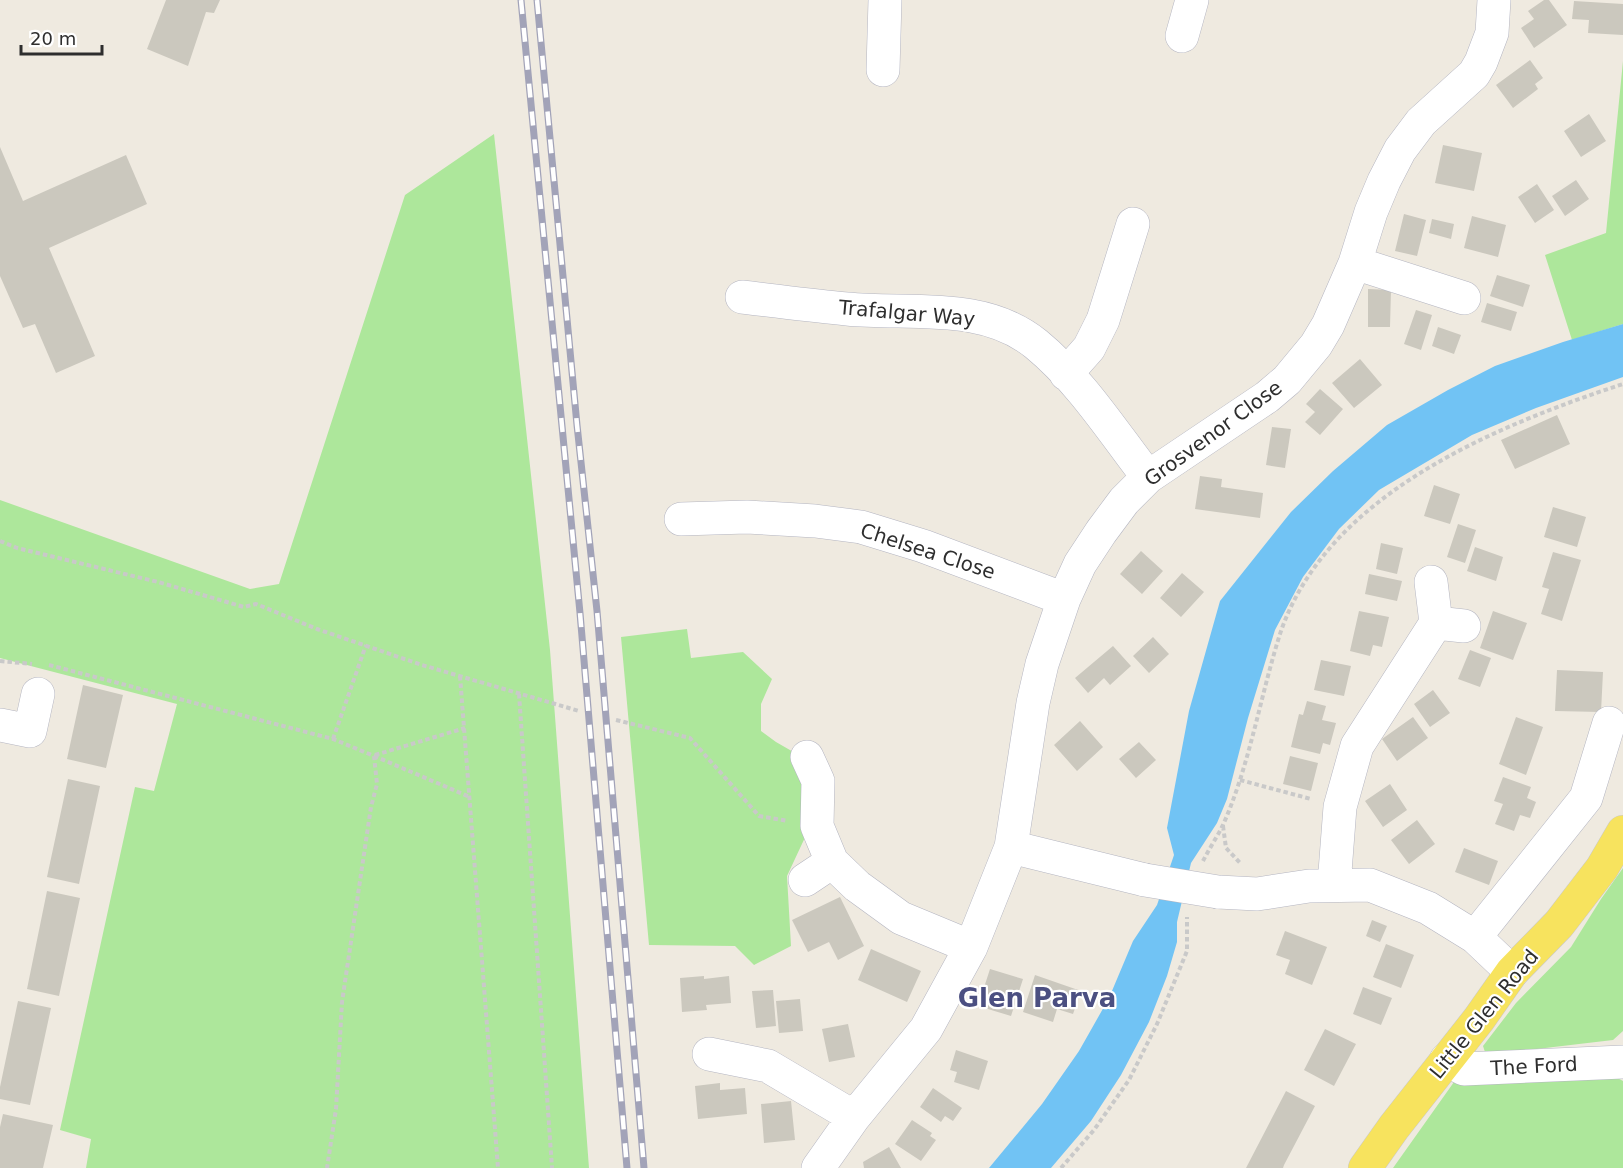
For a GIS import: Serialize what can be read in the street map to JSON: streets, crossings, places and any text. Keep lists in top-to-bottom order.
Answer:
{
  "streets": {
    "main road": ["Little Glen Road"],
    "street": [
      "Trafalgar Way",
      "Grosvenor Close",
      "Chelsea Close",
      "The Ford"
    ]
  },
  "crossings": [
    ["Trafalgar Way", "Grosvenor Close"],
    ["Grosvenor Close", "Chelsea Close"],
    ["Little Glen Road", "The Ford"]
  ],
  "districts": ["Glen Parva"],
  "scale_bar": "20 m"
}
